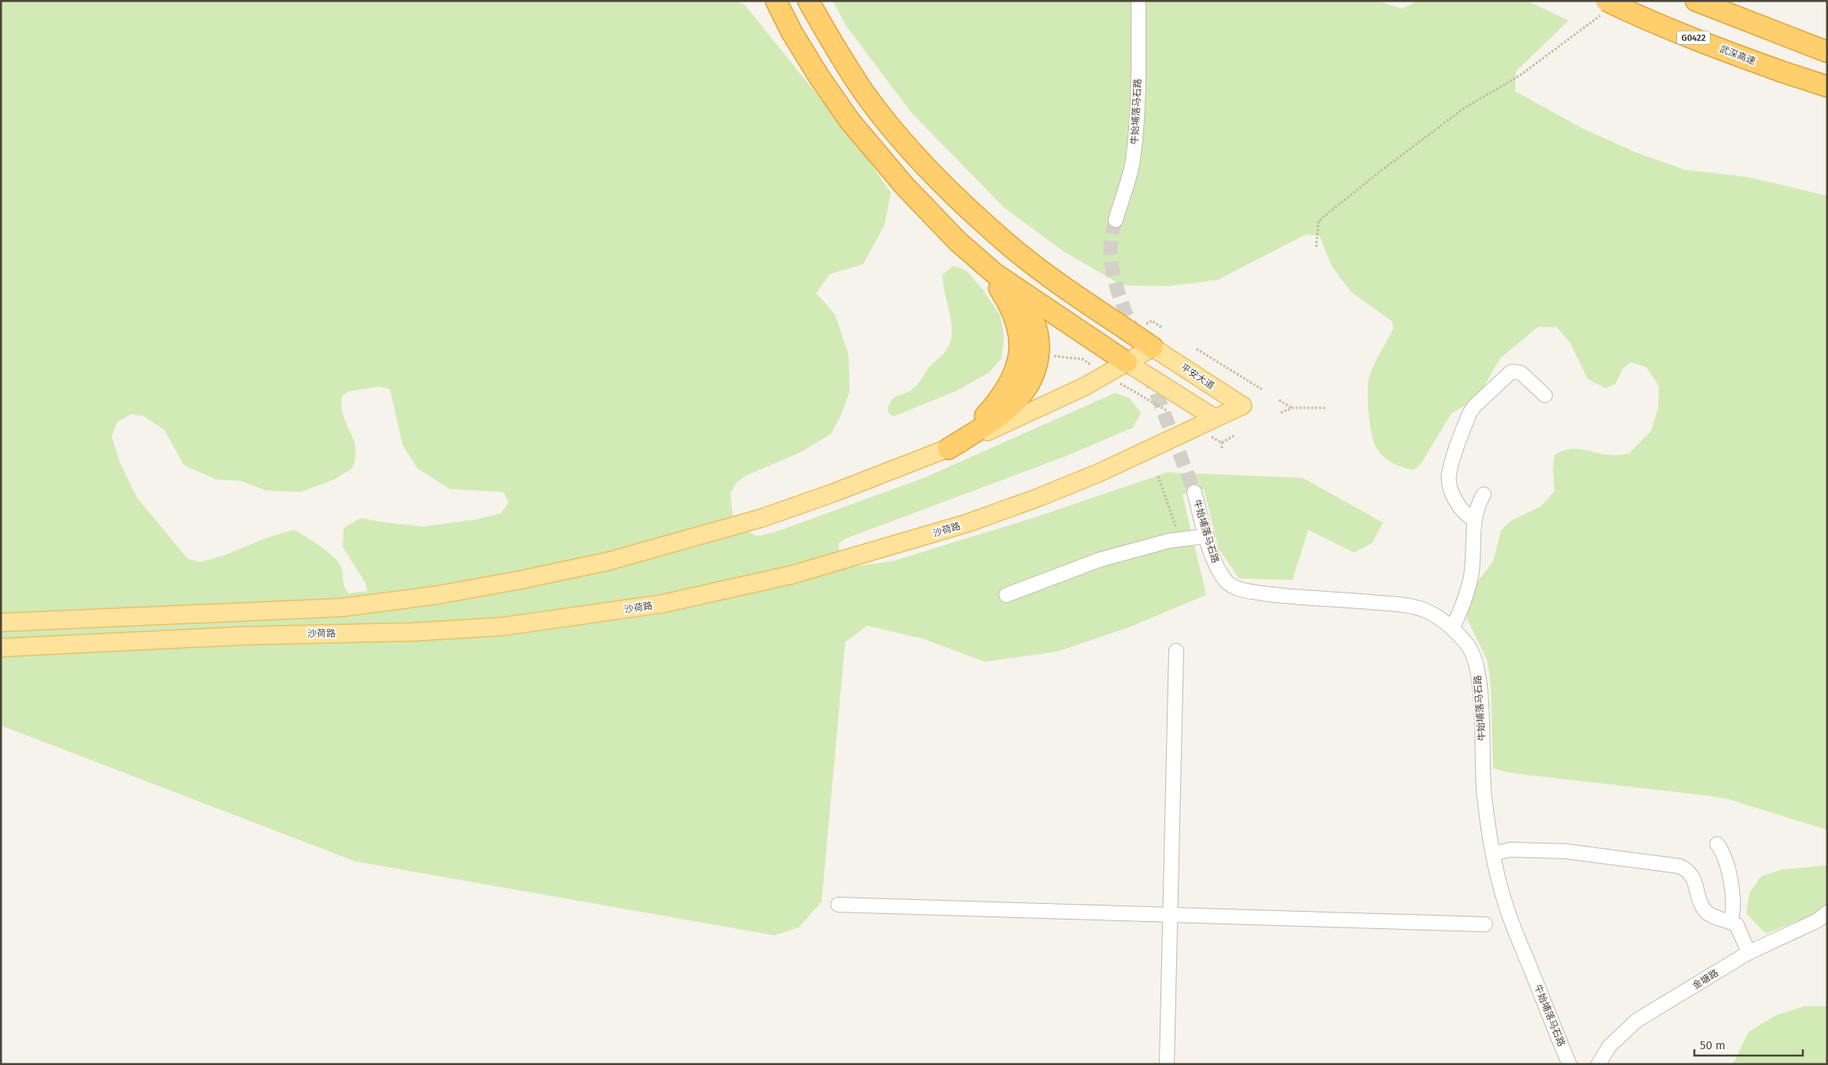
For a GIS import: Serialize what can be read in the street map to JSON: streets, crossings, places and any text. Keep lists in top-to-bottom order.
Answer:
{
  "streets": {
    "highway": ["G0422", "武深高速"],
    "main road": ["平安大道", "沙荷路"],
    "street": ["牛始埔落马石路", "金塘路"]
  },
  "crossings": [
    ["平安大道", "沙荷路"]
  ],
  "scale_bar": "50 m"
}
